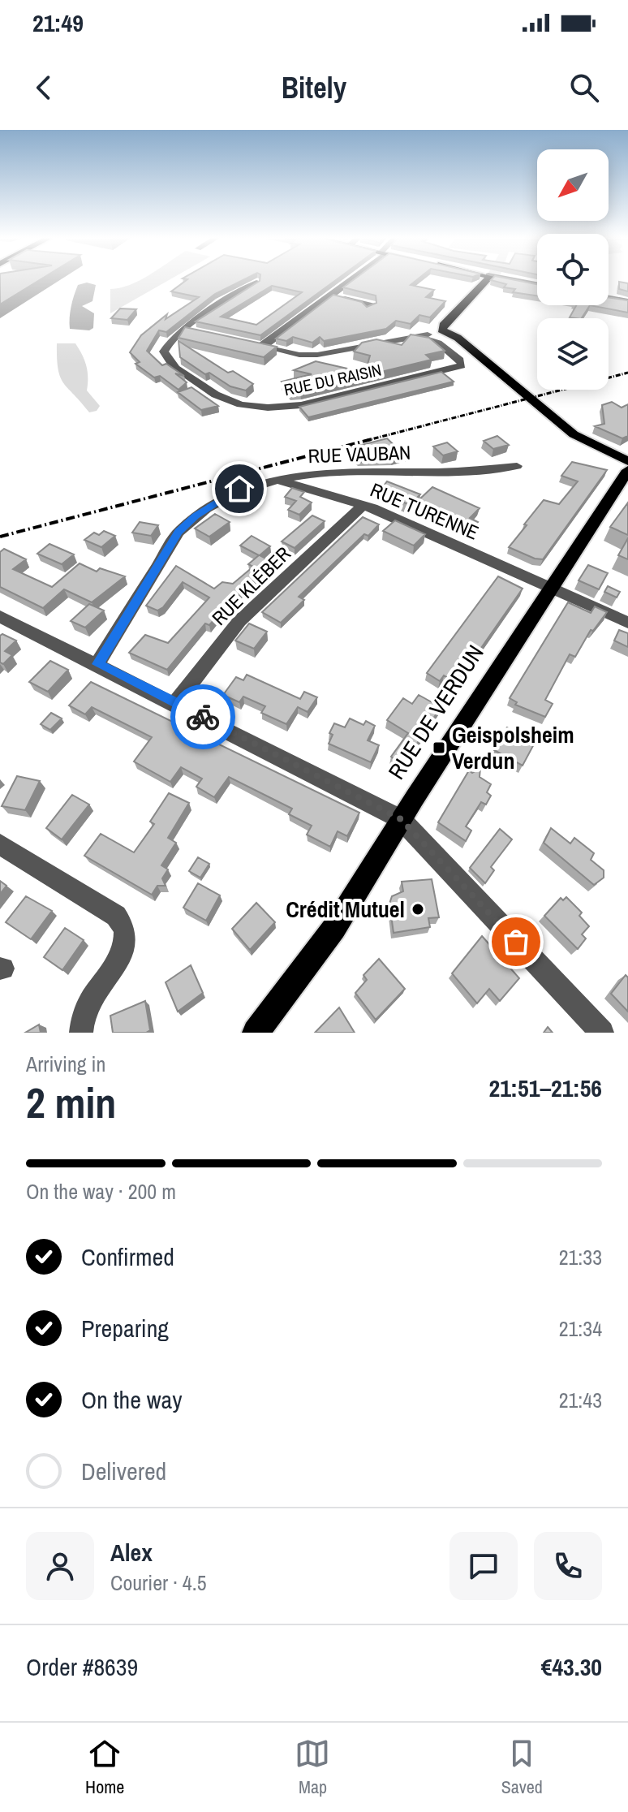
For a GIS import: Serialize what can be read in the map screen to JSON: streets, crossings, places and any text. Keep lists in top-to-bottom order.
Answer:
{
  "streets": {
    "main road": ["RUE DE VERDUN"],
    "street": [
      "RUE DU RAISIN",
      "RUE VAUBAN",
      "RUE TURENNE",
      "RUE KLÉBER"
    ]
  },
  "crossings": [
    ["RUE VAUBAN", "RUE TURENNE"],
    ["RUE TURENNE", "RUE KLÉBER"],
    ["RUE TURENNE", "RUE DE VERDUN"]
  ],
  "places": {
    "transit": ["Geispolsheim Verdun"],
    "other": ["Crédit Mutuel"]
  },
  "north": "bottom left",
  "page": {
    "status": "21:49",
    "header": "Bitely",
    "heading": ["2 min", "Arriving in", "21:51–21:56"],
    "panel": [
      "Alex",
      "Courier · 4.5",
      "Order #8639",
      "€43.30"
    ],
    "bar": "On the way · 200 m",
    "list": [
      ["Confirmed", "21:33"],
      ["Preparing", "21:34"],
      ["On the way", "21:43"],
      "Delivered"
    ],
    "tabs": ["Home", "Map", "Saved"]
  }
}
